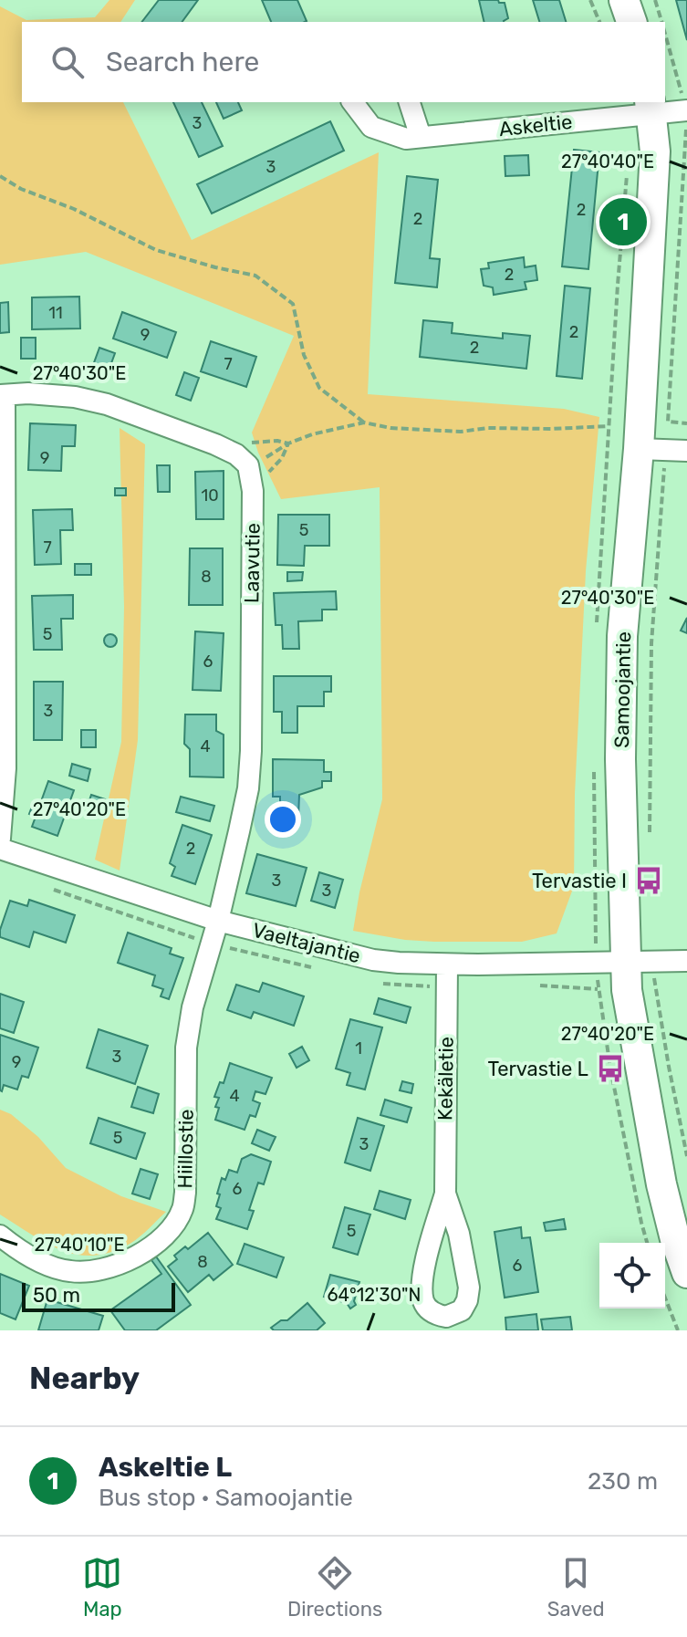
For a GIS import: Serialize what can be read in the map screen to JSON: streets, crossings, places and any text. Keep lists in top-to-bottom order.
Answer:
{
  "streets": {
    "street": [
      "Askeltie",
      "Laavutie",
      "Samoojantie",
      "Vaeltajantie",
      "Kekäletie",
      "Hiillostie"
    ]
  },
  "crossings": [
    ["Laavutie", "Vaeltajantie"],
    ["Laavutie", "Hiillostie"],
    ["Samoojantie", "Vaeltajantie"],
    ["Vaeltajantie", "Kekäletie"],
    ["Vaeltajantie", "Hiillostie"]
  ],
  "places": {
    "bus stop": ["Tervastie I", "Tervastie L"]
  },
  "house_numbers": [
    "3",
    "3",
    "2",
    "2",
    "2",
    "11",
    "2",
    "9",
    "2",
    "7",
    "9",
    "10",
    "5",
    "7",
    "8",
    "5",
    "6",
    "3",
    "4",
    "2",
    "3",
    "3",
    "1",
    "3",
    "9",
    "4",
    "5",
    "3",
    "6",
    "5",
    "8",
    "6"
  ],
  "scale_bar": "50 m",
  "page": {
    "search": "Search here",
    "pins": "1",
    "scale": "50 m",
    "heading": "Nearby",
    "list": [
      {
        "mark": "1",
        "name": "Askeltie L",
        "note": "Bus stop · Samoojantie",
        "value": "230 m"
      }
    ],
    "nav": ["Map", "Directions", "Saved"]
  },
  "coordinates": [
    "27°40'40\"E",
    "27°40'30\"E",
    "27°40'20\"E",
    "27°40'10\"E",
    "64°12'30\"N"
  ]
}
